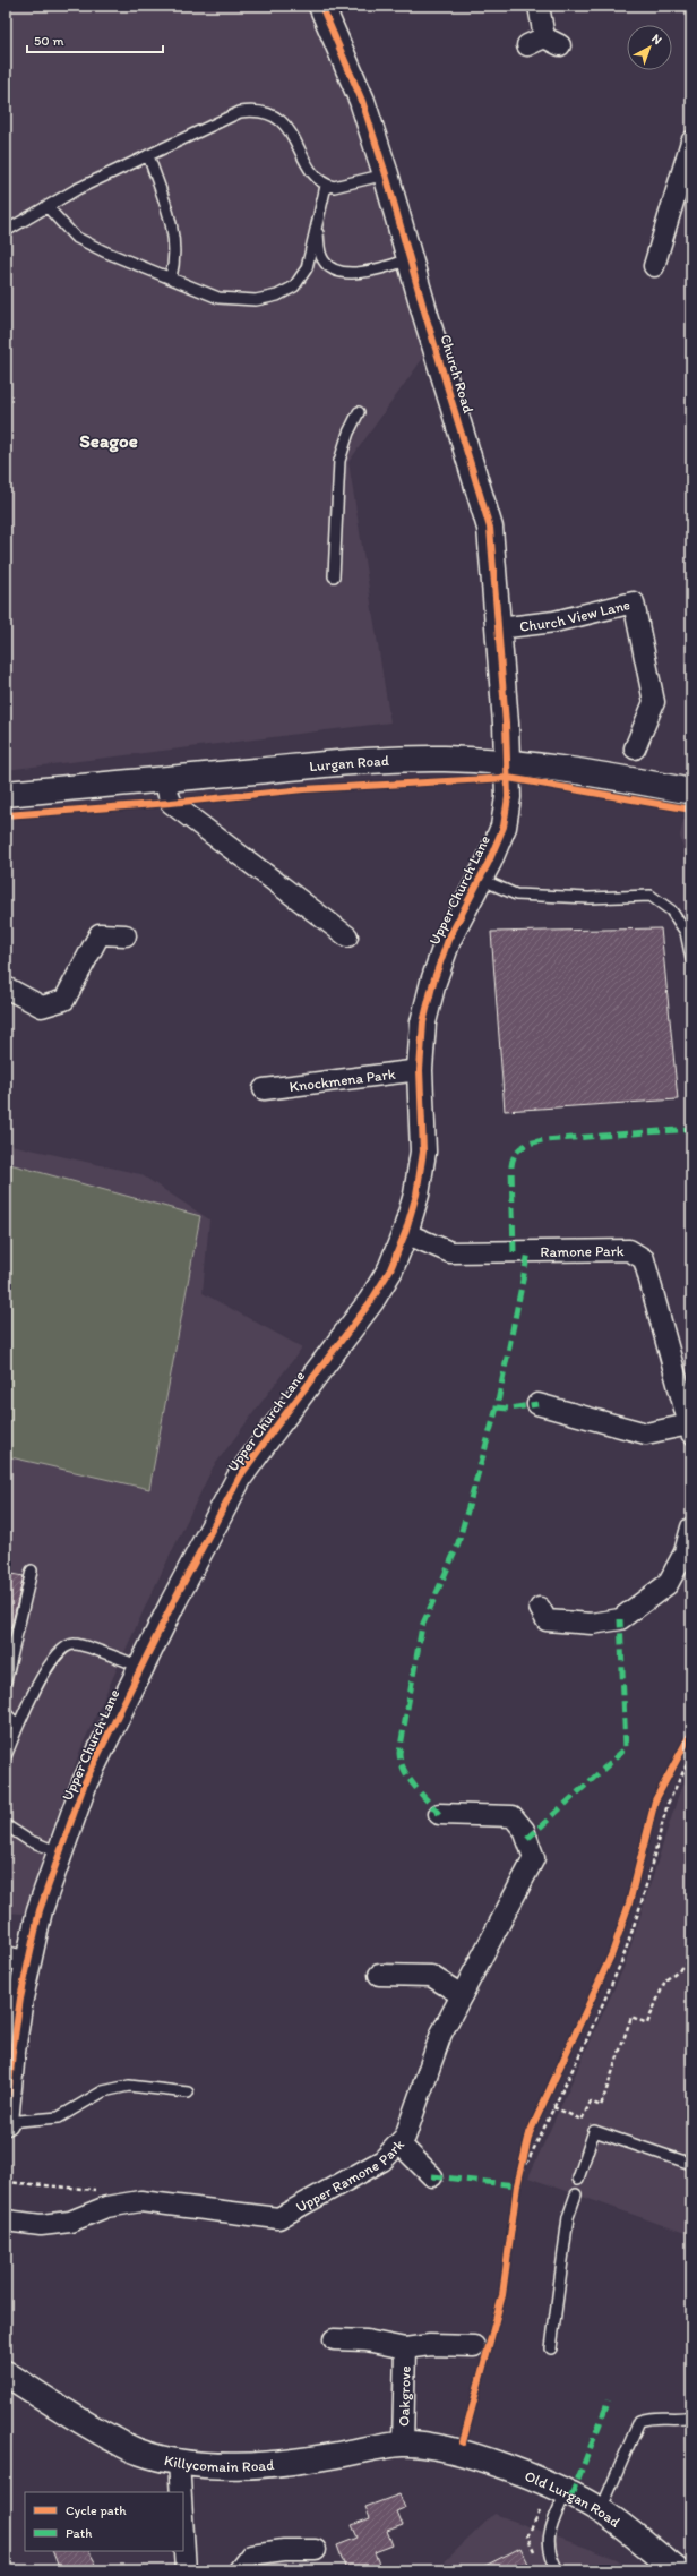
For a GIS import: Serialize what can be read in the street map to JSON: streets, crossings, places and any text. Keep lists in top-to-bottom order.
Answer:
{
  "streets": {
    "street": [
      "Church Road",
      "Church View Lane",
      "Lurgan Road",
      "Upper Church Lane",
      "Knockmena Park",
      "Ramone Park",
      "Upper Ramone Park",
      "Oakgrove",
      "Killycomain Road",
      "Old Lurgan Road"
    ]
  },
  "crossings": [
    ["Church Road", "Church View Lane"],
    ["Church Road", "Lurgan Road"],
    ["Church Road", "Upper Church Lane"],
    ["Lurgan Road", "Upper Church Lane"],
    ["Upper Church Lane", "Knockmena Park"],
    ["Upper Church Lane", "Ramone Park"],
    ["Oakgrove", "Killycomain Road"],
    ["Killycomain Road", "Old Lurgan Road"]
  ],
  "districts": ["Seagoe"],
  "legend": ["Cycle path", "Path"],
  "scale_bar": "50 m",
  "north": "top right"
}
